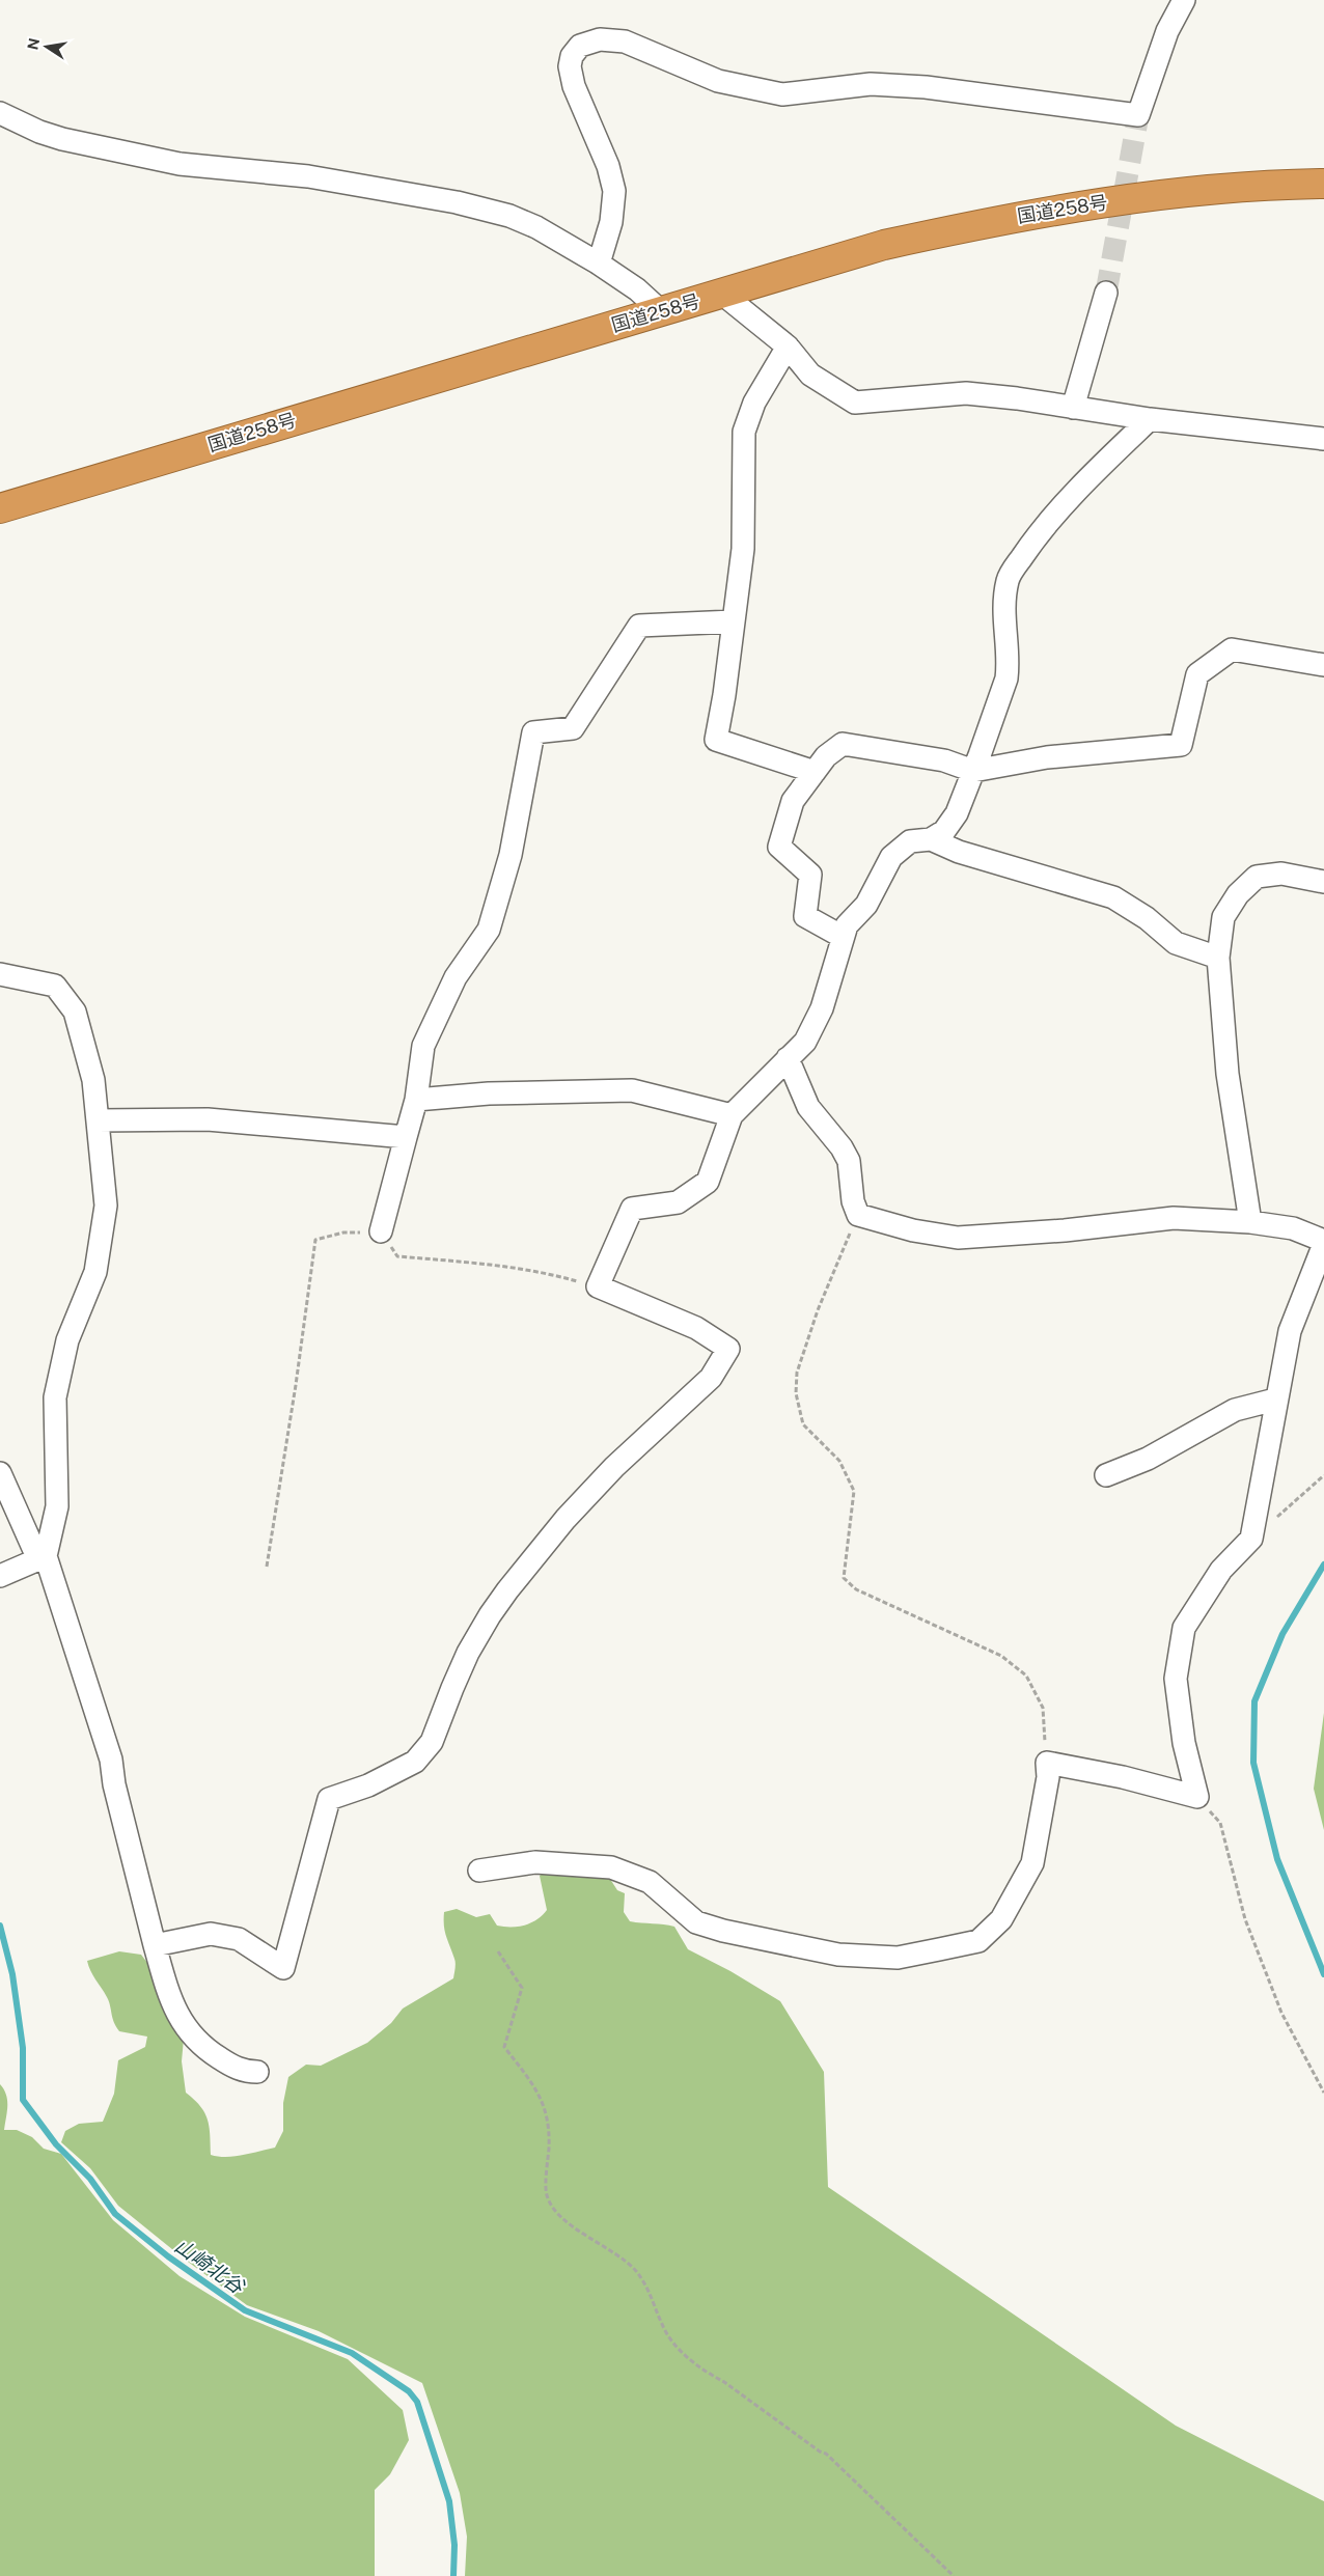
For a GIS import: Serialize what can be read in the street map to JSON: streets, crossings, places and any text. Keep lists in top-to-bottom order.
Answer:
{
  "streets": {
    "highway": ["国道258号"]
  },
  "water": ["山崎北谷"],
  "north": "left"
}
